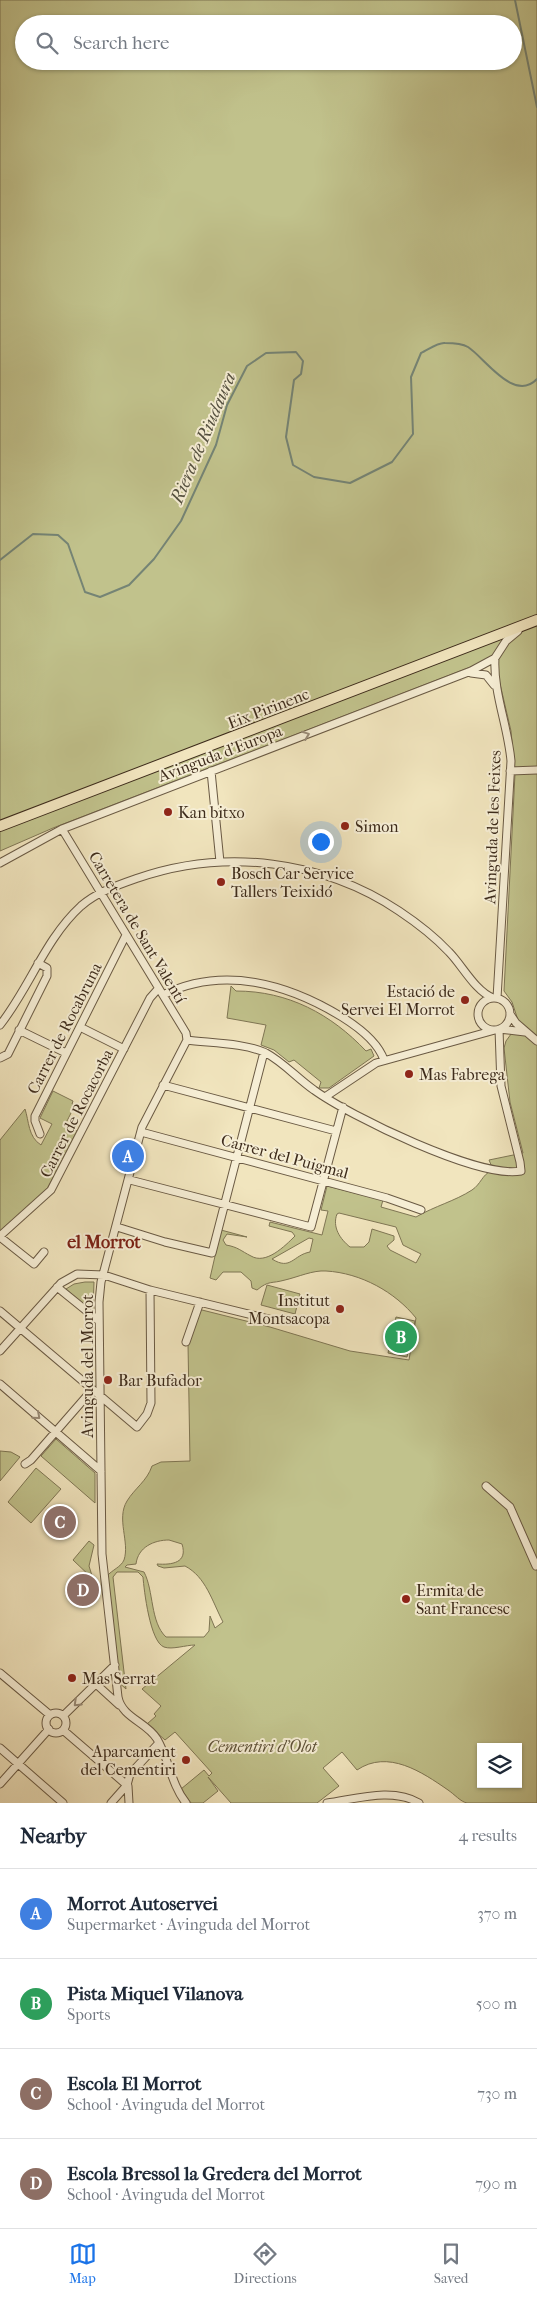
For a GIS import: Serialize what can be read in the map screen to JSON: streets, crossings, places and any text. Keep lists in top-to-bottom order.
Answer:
{
  "streets": {
    "main road": ["Eix Pirinenc"],
    "street": [
      "Avinguda d'Europa",
      "Avinguda de les Feixes",
      "Carretera de Sant Valentí",
      "Carrer de Rocabruna",
      "Carrer de Rocacorba",
      "Carrer del Puigmal",
      "Avinguda del Morrot"
    ]
  },
  "crossings": [
    ["Eix Pirinenc", "Avinguda d'Europa"],
    ["Avinguda d'Europa", "Avinguda de les Feixes"],
    ["Avinguda d'Europa", "Carretera de Sant Valentí"],
    ["Carretera de Sant Valentí", "Carrer de Rocabruna"],
    ["Carretera de Sant Valentí", "Carrer de Rocacorba"],
    ["Carretera de Sant Valentí", "Avinguda del Morrot"],
    ["Carrer del Puigmal", "Avinguda del Morrot"]
  ],
  "one_way": ["Avinguda d'Europa"],
  "districts": ["el Morrot"],
  "water": ["Riera de Riudaura"],
  "parks": ["Cementiri d'Olot"],
  "places": [
    "Kan bitxo",
    "Simon",
    "Bosch Car Service Tallers Teixidó",
    "Estació de Servei El Morrot",
    "Mas Fabrega",
    "Institut Montsacopa",
    "Bar Bufador",
    "Ermita de Sant Francesc",
    "Mas Serrat",
    "Aparcament del Cementiri"
  ],
  "page": {
    "search": "Search here",
    "pins": [
      "A",
      "B",
      "C",
      "D"
    ],
    "heading": ["Nearby", "4 results"],
    "list": [
      {
        "mark": "A",
        "name": "Morrot Autoservei",
        "note": "Supermarket · Avinguda del Morrot",
        "value": "370 m"
      },
      {
        "mark": "B",
        "name": "Pista Miquel Vilanova",
        "note": "Sports",
        "value": "500 m"
      },
      {
        "mark": "C",
        "name": "Escola El Morrot",
        "note": "School · Avinguda del Morrot",
        "value": "730 m"
      },
      {
        "mark": "D",
        "name": "Escola Bressol la Gredera del Morrot",
        "note": "School · Avinguda del Morrot",
        "value": "790 m"
      }
    ],
    "nav": ["Map", "Directions", "Saved"]
  }
}
